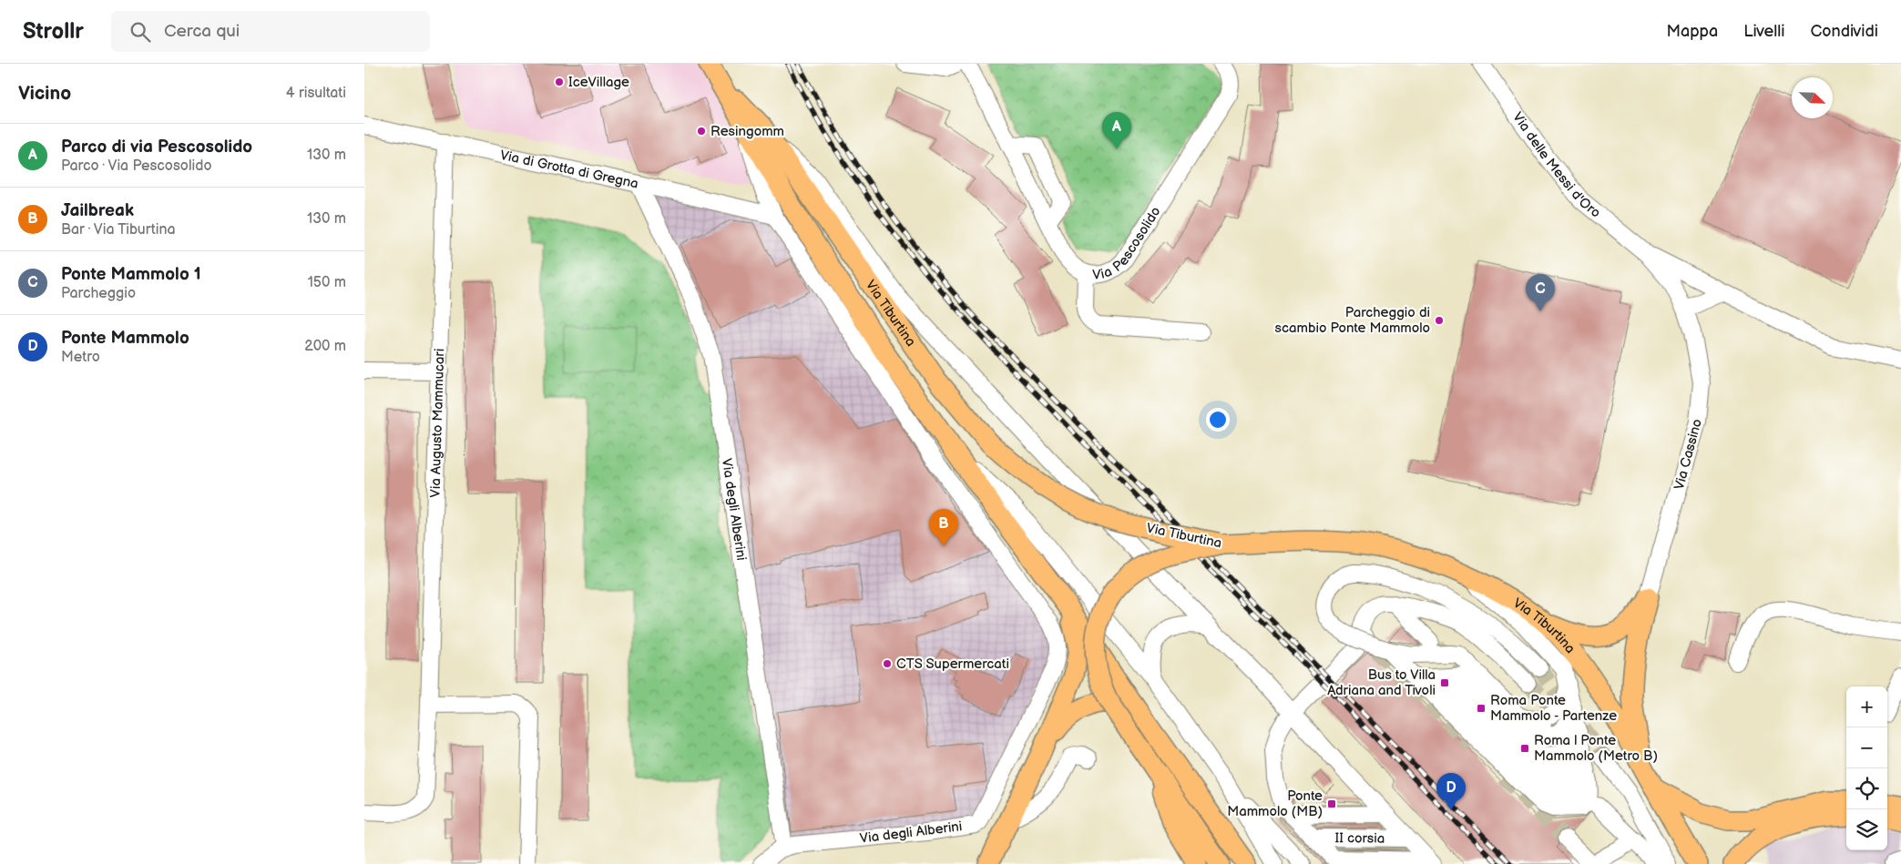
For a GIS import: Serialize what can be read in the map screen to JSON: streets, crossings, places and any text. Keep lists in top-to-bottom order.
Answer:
{
  "streets": {
    "main road": ["Via Tiburtina"],
    "street": [
      "Via delle Messi d'Oro",
      "Via di Grotta di Gregna",
      "Via Pescosolido",
      "Via Augusto Mammucari",
      "Via Cassino",
      "Via degli Alberini",
      "II corsia"
    ]
  },
  "crossings": [
    ["Via delle Messi d'Oro", "Via Cassino"],
    ["Via di Grotta di Gregna", "Via Tiburtina"],
    ["Via di Grotta di Gregna", "Via Augusto Mammucari"],
    ["Via di Grotta di Gregna", "Via degli Alberini"],
    ["Via Tiburtina", "Via degli Alberini"]
  ],
  "places": {
    "other": [
      "IceVillage",
      "Resingomm",
      "Parcheggio di scambio Ponte Mammolo",
      "CTS Supermercati"
    ],
    "transit": [
      "Bus to Villa Adriana and Tivoli",
      "Roma Ponte Mammolo - Partenze",
      "Roma | Ponte Mammolo (Metro B)",
      "Ponte Mammolo (MB)"
    ]
  },
  "north": "bottom right",
  "page": {
    "header": "Strollr",
    "search": "Cerca qui",
    "nav": ["Mappa", "Livelli", "Condividi"],
    "heading": ["Vicino", "4 risultati"],
    "pins": [
      "A",
      "C",
      "B",
      "D"
    ],
    "list": [
      {
        "mark": "A",
        "name": "Parco di via Pescosolido",
        "note": "Parco · Via Pescosolido",
        "value": "130 m"
      },
      {
        "mark": "B",
        "name": "Jailbreak",
        "note": "Bar · Via Tiburtina",
        "value": "130 m"
      },
      {
        "mark": "C",
        "name": "Ponte Mammolo 1",
        "note": "Parcheggio",
        "value": "150 m"
      },
      {
        "mark": "D",
        "name": "Ponte Mammolo",
        "note": "Metro",
        "value": "200 m"
      }
    ],
    "map_buttons": ["+", "−"]
  }
}
